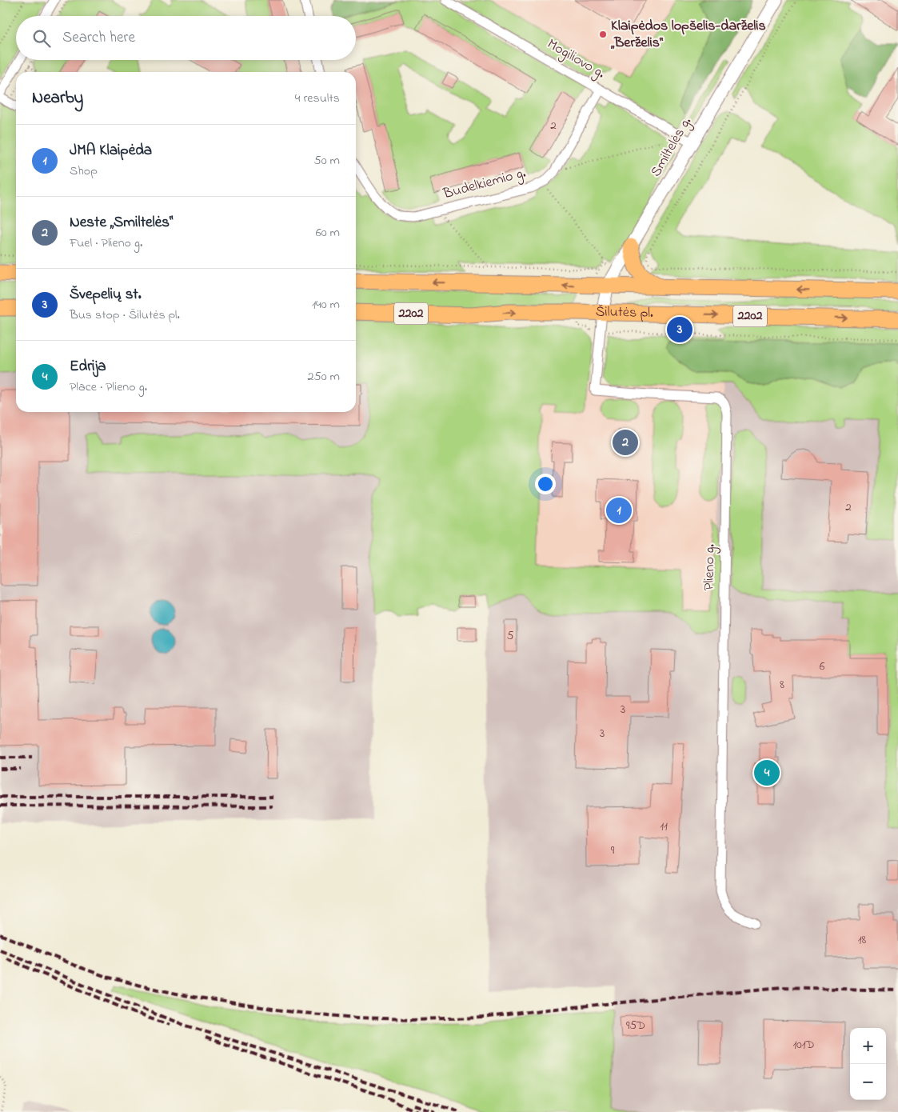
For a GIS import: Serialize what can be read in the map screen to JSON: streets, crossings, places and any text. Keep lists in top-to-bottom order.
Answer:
{
  "streets": {
    "main road": ["Šilutės pl.", "2202"],
    "street": [
      "Mogiliovo g.",
      "Smiltelės g.",
      "Budelkiemio g.",
      "Plieno g."
    ]
  },
  "crossings": [
    ["Mogiliovo g.", "Smiltelės g."],
    ["Mogiliovo g.", "Budelkiemio g."],
    ["Smiltelės g.", "Šilutės pl."],
    ["Smiltelės g.", "Plieno g."],
    ["Šilutės pl.", "Plieno g."]
  ],
  "places": ["Klaipėdos lopšelis-darželis „Berželis“"],
  "house_numbers": [
    "2",
    "2",
    "5",
    "6",
    "8",
    "3",
    "3",
    "11",
    "9",
    "18",
    "95D",
    "101D"
  ],
  "page": {
    "search": "Search here",
    "heading": ["Nearby", "4 results"],
    "list": [
      {
        "mark": "1",
        "name": "JMA Klaipėda",
        "note": "Shop",
        "value": "50 m"
      },
      {
        "mark": "2",
        "name": "Neste „Smiltelės“",
        "note": "Fuel · Plieno g.",
        "value": "60 m"
      },
      {
        "mark": "3",
        "name": "Švepelių st.",
        "note": "Bus stop · Šilutės pl.",
        "value": "140 m"
      },
      {
        "mark": "4",
        "name": "Edrija",
        "note": "Place · Plieno g.",
        "value": "250 m"
      }
    ],
    "pins": [
      "3",
      "2",
      "1",
      "4"
    ],
    "map_buttons": ["+", "−"]
  }
}
